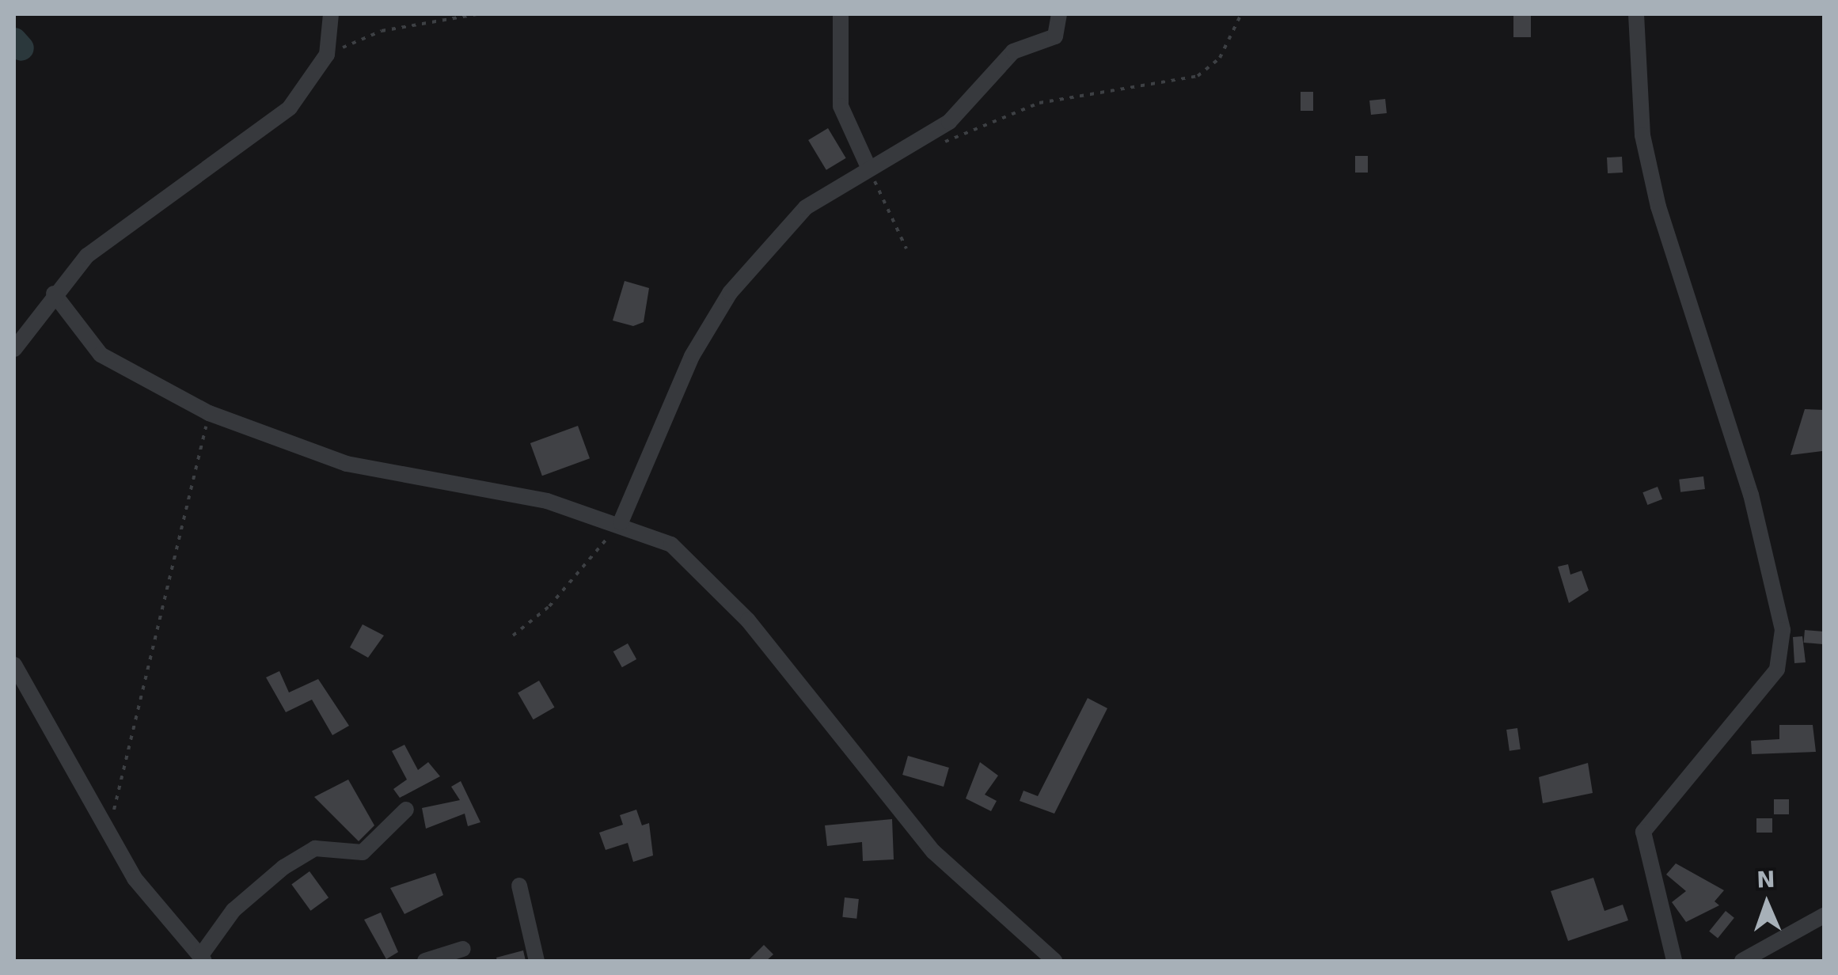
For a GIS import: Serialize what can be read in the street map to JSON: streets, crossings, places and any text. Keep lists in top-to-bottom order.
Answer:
{
  "north": "top"
}
